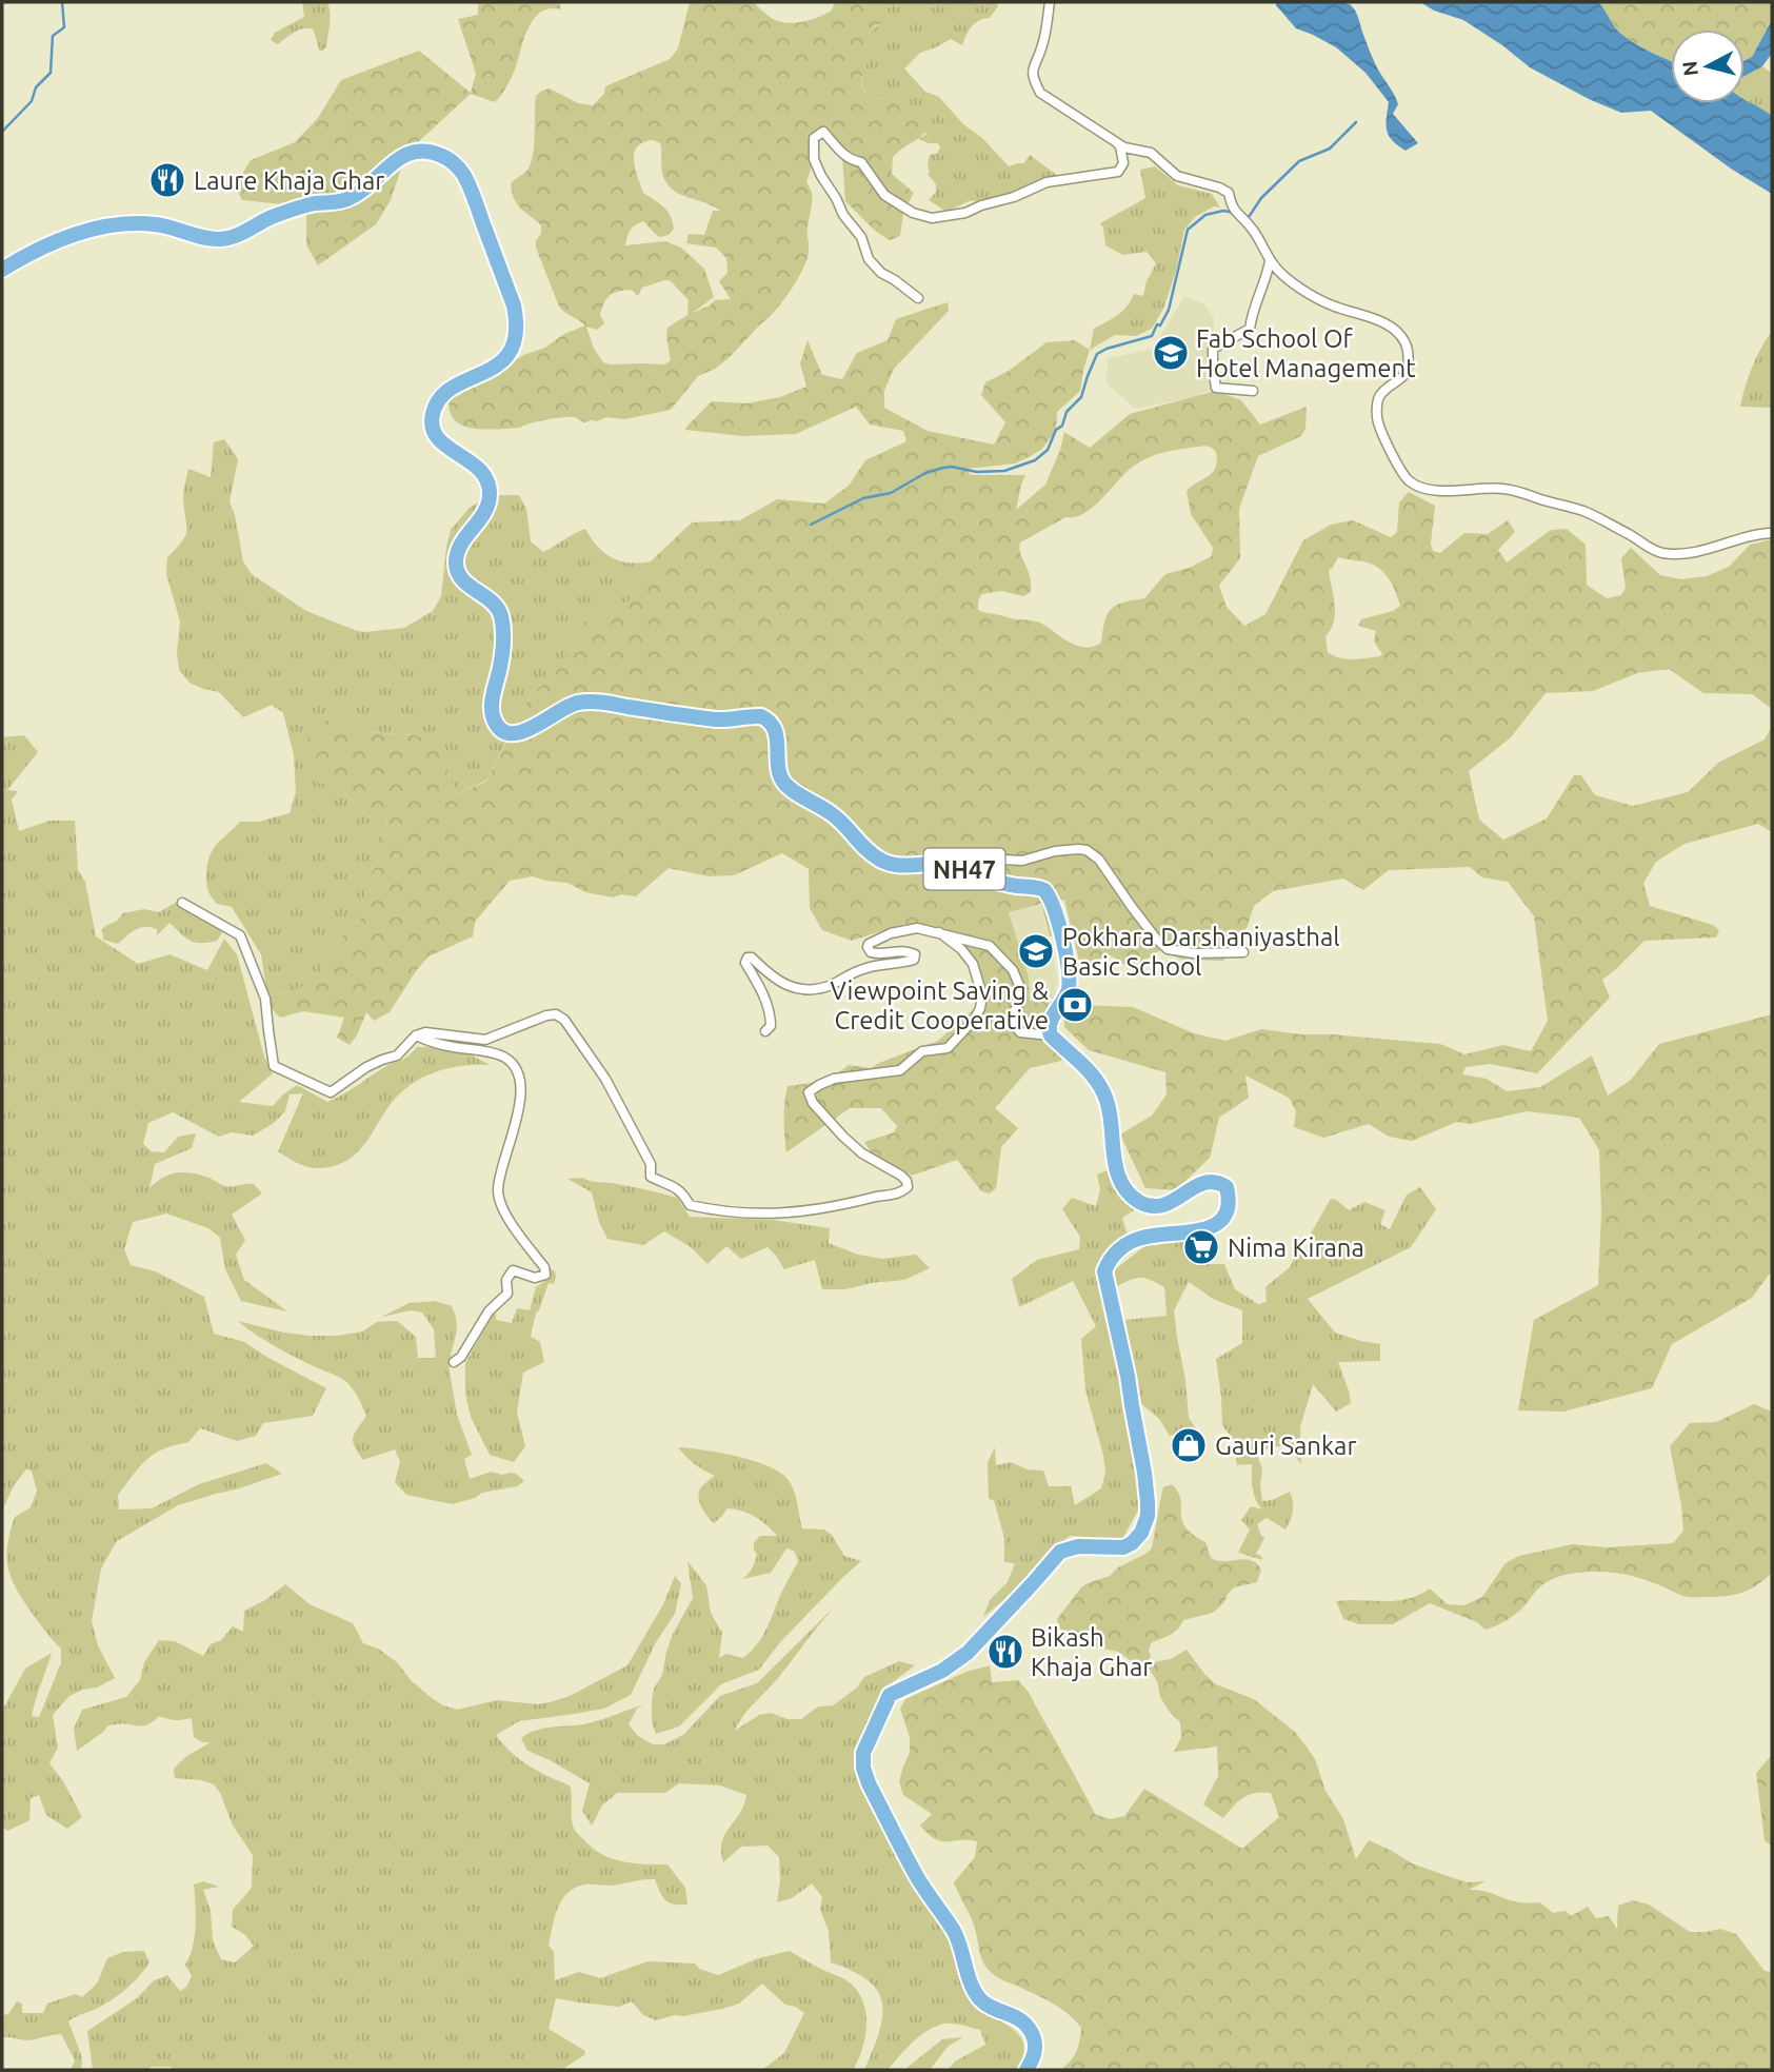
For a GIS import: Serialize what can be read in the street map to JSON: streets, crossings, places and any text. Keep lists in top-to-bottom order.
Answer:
{
  "streets": {
    "highway": ["NH47"]
  },
  "places": {
    "restaurant": ["Laure Khaja Ghar", "Bikash Khaja Ghar"],
    "school or university": ["Fab School Of Hotel Management", "Pokhara Darshaniyasthal Basic School"],
    "bank": ["Viewpoint Saving & Credit Cooperative"],
    "supermarket": ["Nima Kirana"],
    "shop": ["Gauri Sankar"]
  },
  "north": "left"
}
